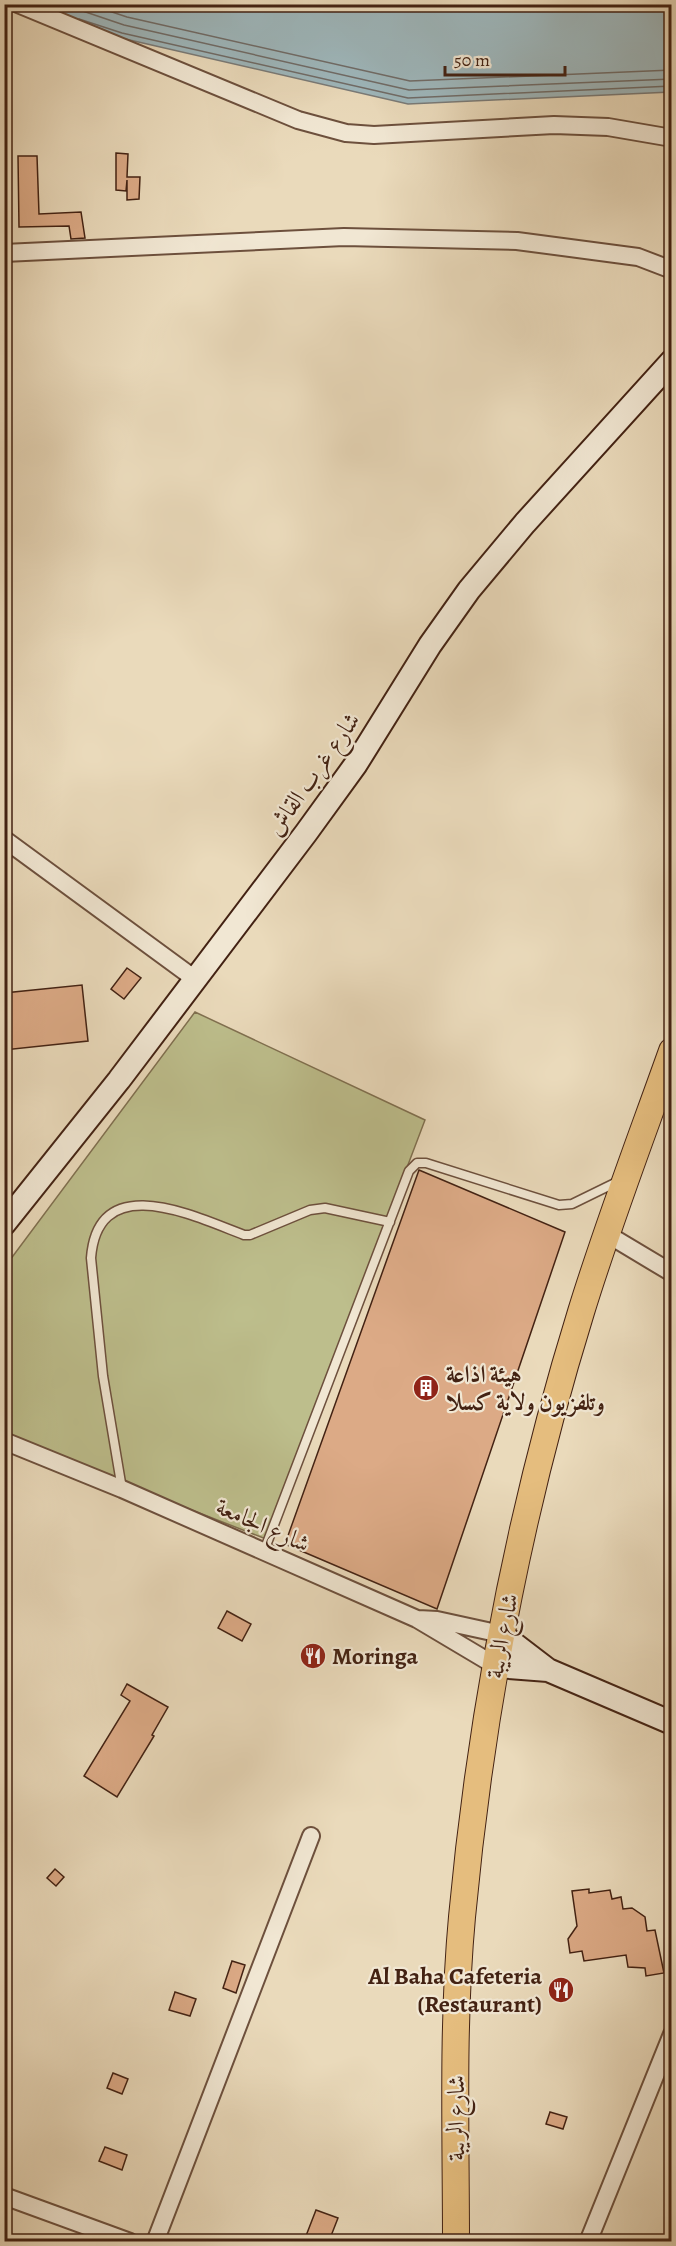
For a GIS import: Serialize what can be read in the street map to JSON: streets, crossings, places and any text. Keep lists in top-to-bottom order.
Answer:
{
  "streets": {
    "main road": ["شارع غرب القاش", "شارع الريبة"],
    "street": ["شارع الجامعة"]
  },
  "crossings": [
    ["شارع الجامعة", "شارع الريبة"]
  ],
  "places": {
    "building": ["هيئة اذاعة وتلفزيون ولاية كسلا"],
    "restaurant": ["Moringa", "Al Baha Cafeteria (Restaurant)"]
  },
  "scale_bar": "50 m"
}
